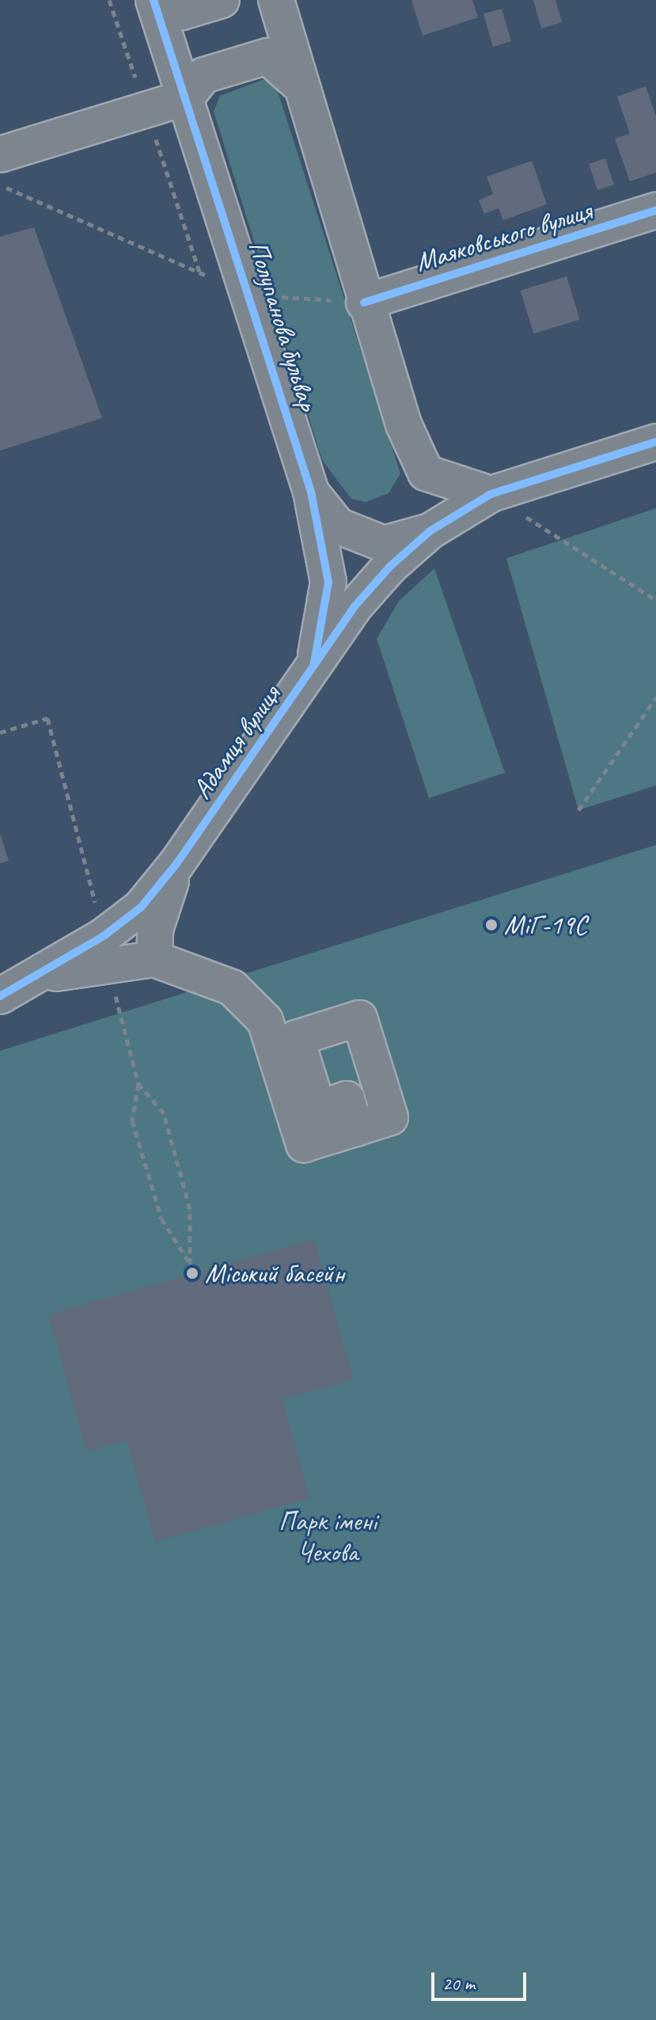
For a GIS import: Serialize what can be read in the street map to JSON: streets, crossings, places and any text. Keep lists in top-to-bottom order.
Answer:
{
  "streets": {
    "street": ["Маяковського вулиця", "Полупанова бульвар", "Адамця вулиця"]
  },
  "crossings": [
    ["Полупанова бульвар", "Адамця вулиця"]
  ],
  "parks": ["Парк імені Чехова"],
  "places": ["МіГ-19С", "Міський басейн"],
  "scale_bar": "20 m"
}
